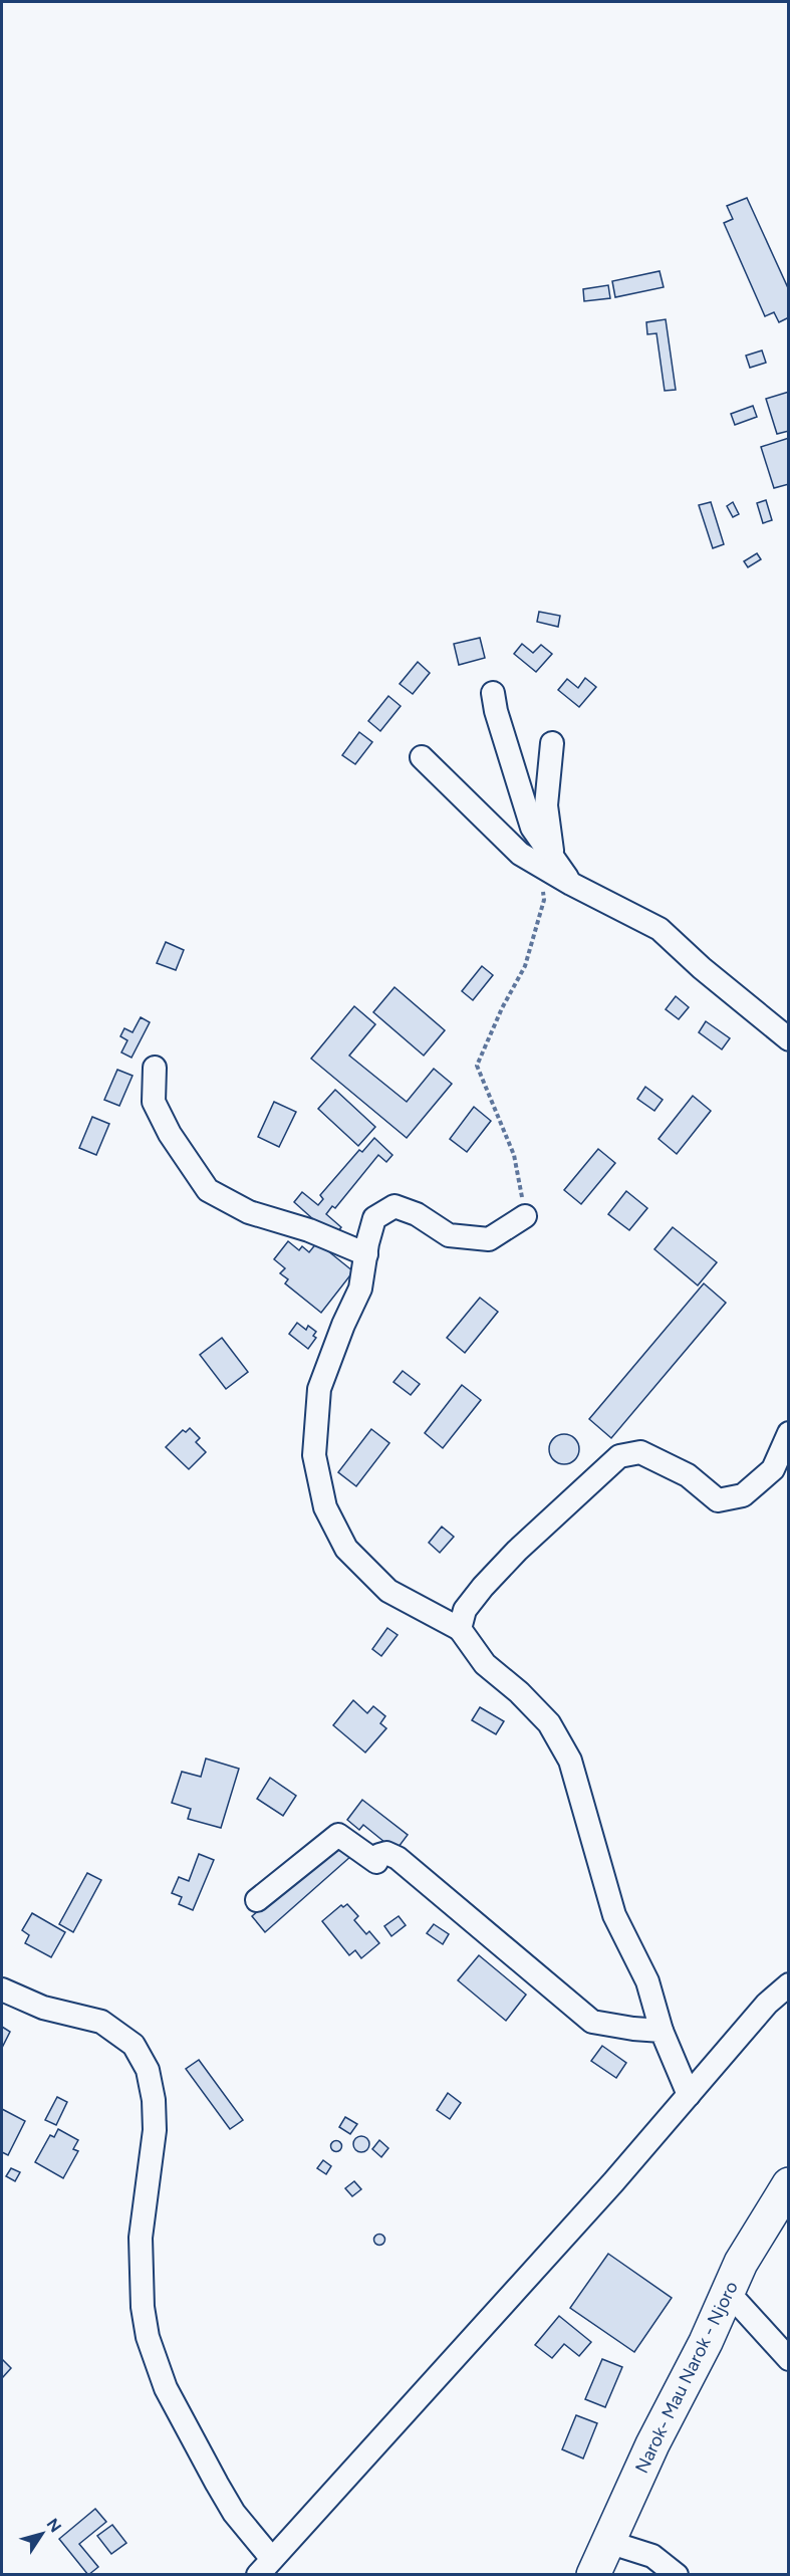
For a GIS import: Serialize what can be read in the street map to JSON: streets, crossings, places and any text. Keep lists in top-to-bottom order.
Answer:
{
  "streets": {
    "highway": ["Narok- Mau Narok - Njoro"]
  },
  "north": "top right"
}
